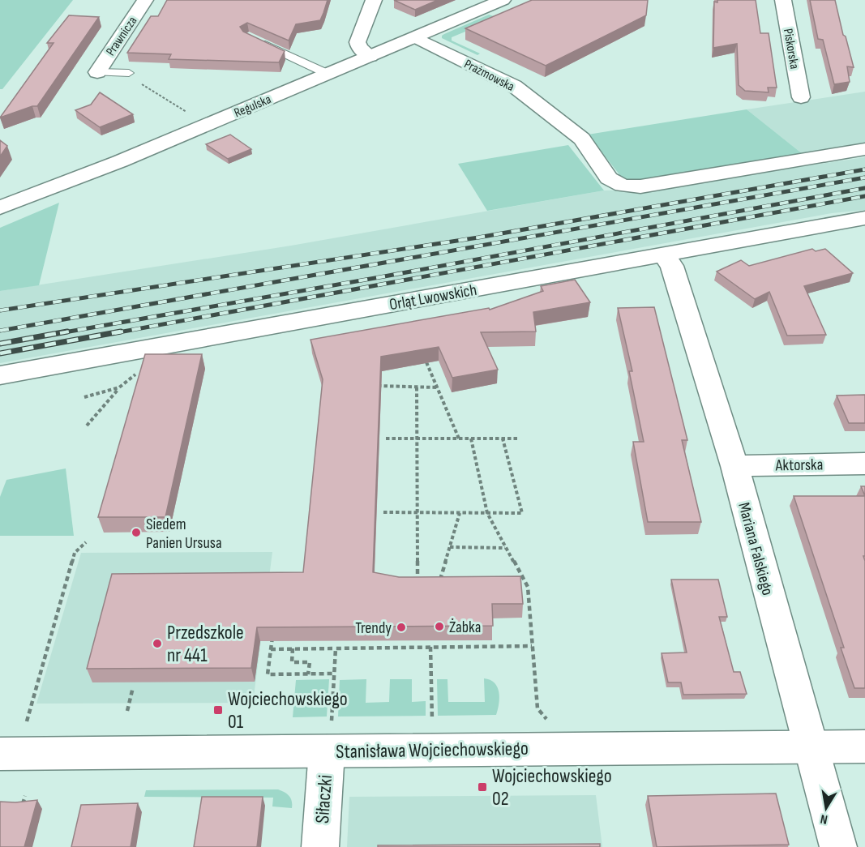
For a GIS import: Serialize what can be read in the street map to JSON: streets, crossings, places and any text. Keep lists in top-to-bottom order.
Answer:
{
  "streets": {
    "street": [
      "Prawnicza",
      "Piskorska",
      "Prażmowska",
      "Regulska",
      "Orląt Lwowskich",
      "Aktorska",
      "Mariana Falskiego",
      "Stanisława Wojciechowskiego",
      "Siłaczki"
    ]
  },
  "crossings": [
    ["Prażmowska", "Regulska"],
    ["Orląt Lwowskich", "Mariana Falskiego"],
    ["Aktorska", "Mariana Falskiego"],
    ["Mariana Falskiego", "Stanisława Wojciechowskiego"],
    ["Stanisława Wojciechowskiego", "Siłaczki"]
  ],
  "places": {
    "other": [
      "Siedem Panien Ursusa",
      "Żabka",
      "Trendy",
      "Przedszkole nr 441"
    ],
    "transit": ["Wojciechowskiego 01", "Wojciechowskiego 02"]
  },
  "north": "bottom"
}
